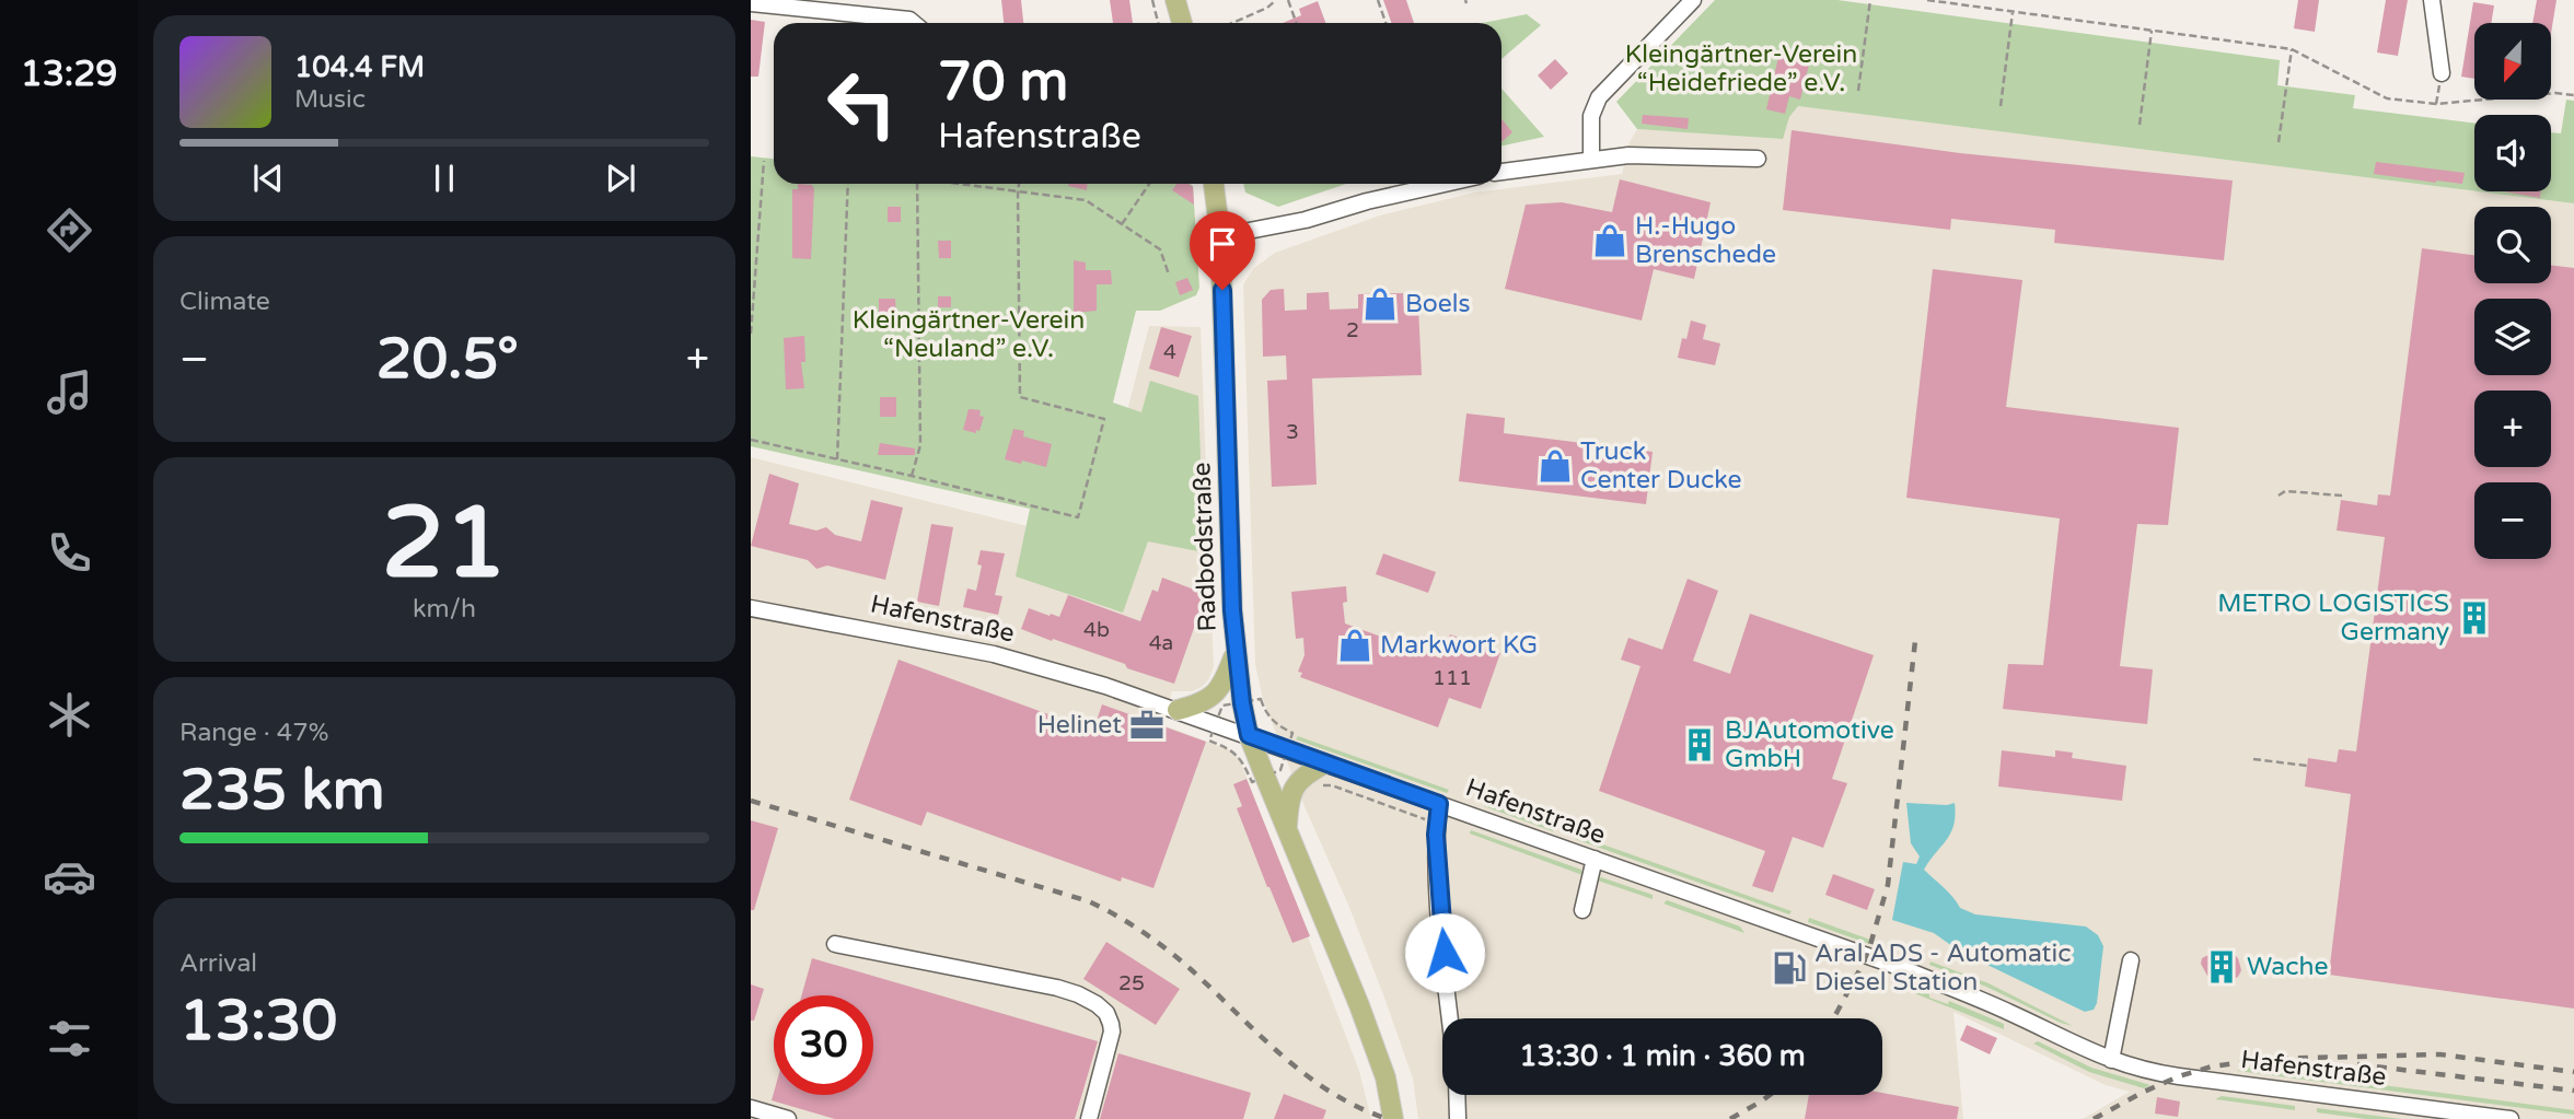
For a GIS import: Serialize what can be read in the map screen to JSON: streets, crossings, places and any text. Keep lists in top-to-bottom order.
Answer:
{
  "streets": {
    "main road": ["Radbodstraße"],
    "street": ["Hafenstraße"]
  },
  "crossings": [
    ["Radbodstraße", "Hafenstraße"]
  ],
  "parks": ["Kleingärtner-Verein “Heidefriede” e.V.", "Kleingärtner-Verein “Neuland” e.V."],
  "places": {
    "shop": [
      "H.-Hugo Brenschede",
      "Boels",
      "Truck Center Ducke",
      "Markwort KG"
    ],
    "building": ["METRO LOGISTICS Germany", "BJAutomotive GmbH", "Wache"],
    "office": ["Helinet"],
    "fuel station": ["Aral ADS - Automatic Diesel Station"]
  },
  "house_numbers": [
    "2",
    "4",
    "3",
    "4b",
    "4a",
    "111",
    "25"
  ],
  "north": "bottom",
  "page": {
    "tabs": "13:29",
    "map_buttons": ["+", "−"],
    "turn": ["70 m", "Hafenstraße"],
    "song": ["104.4 FM", "Music"],
    "tile": [
      "Climate",
      ["21", "km/h"],
      ["Range · 47%", "235 km"],
      ["Arrival", "13:30"]
    ],
    "heat": ["−", "20.5°", "+"],
    "limit": "30",
    "trip": "13:30 · 1 min · 360 m"
  }
}
